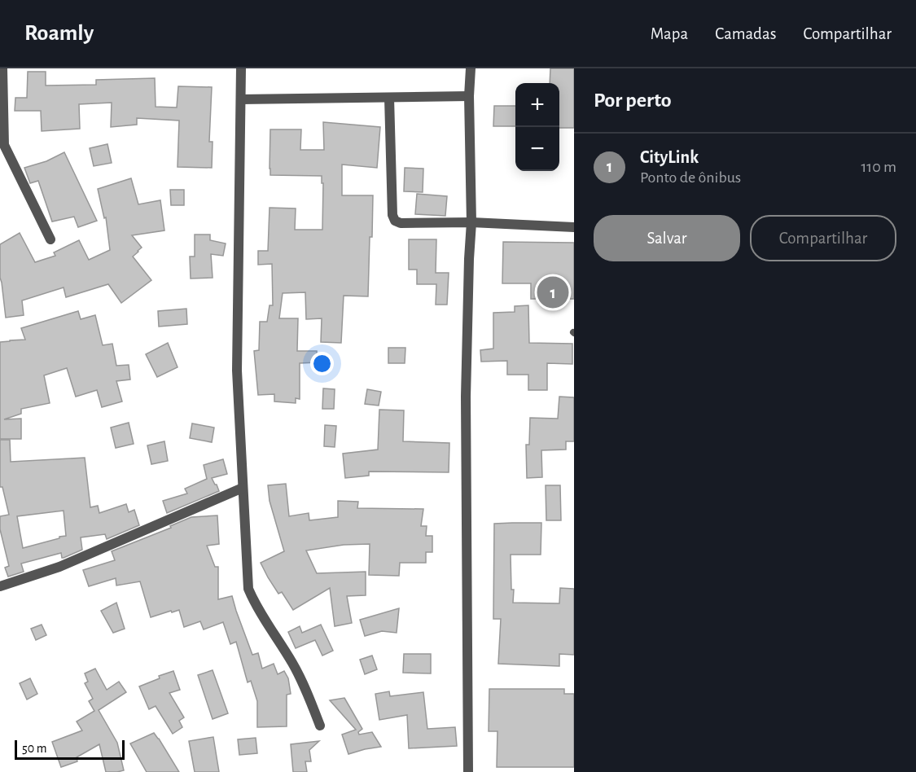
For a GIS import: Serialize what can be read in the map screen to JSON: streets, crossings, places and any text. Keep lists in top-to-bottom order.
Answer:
{
  "scale_bar": "50 m",
  "page": {
    "header": "Roamly",
    "nav": ["Mapa", "Camadas", "Compartilhar"],
    "heading": "Por perto",
    "map_buttons": ["+", "−"],
    "list": [
      {
        "mark": "1",
        "name": "CityLink",
        "note": "Ponto de ônibus",
        "value": "110 m"
      }
    ],
    "buttons": ["Salvar", "Compartilhar"],
    "pins": "1",
    "scale": "50 m"
  }
}
